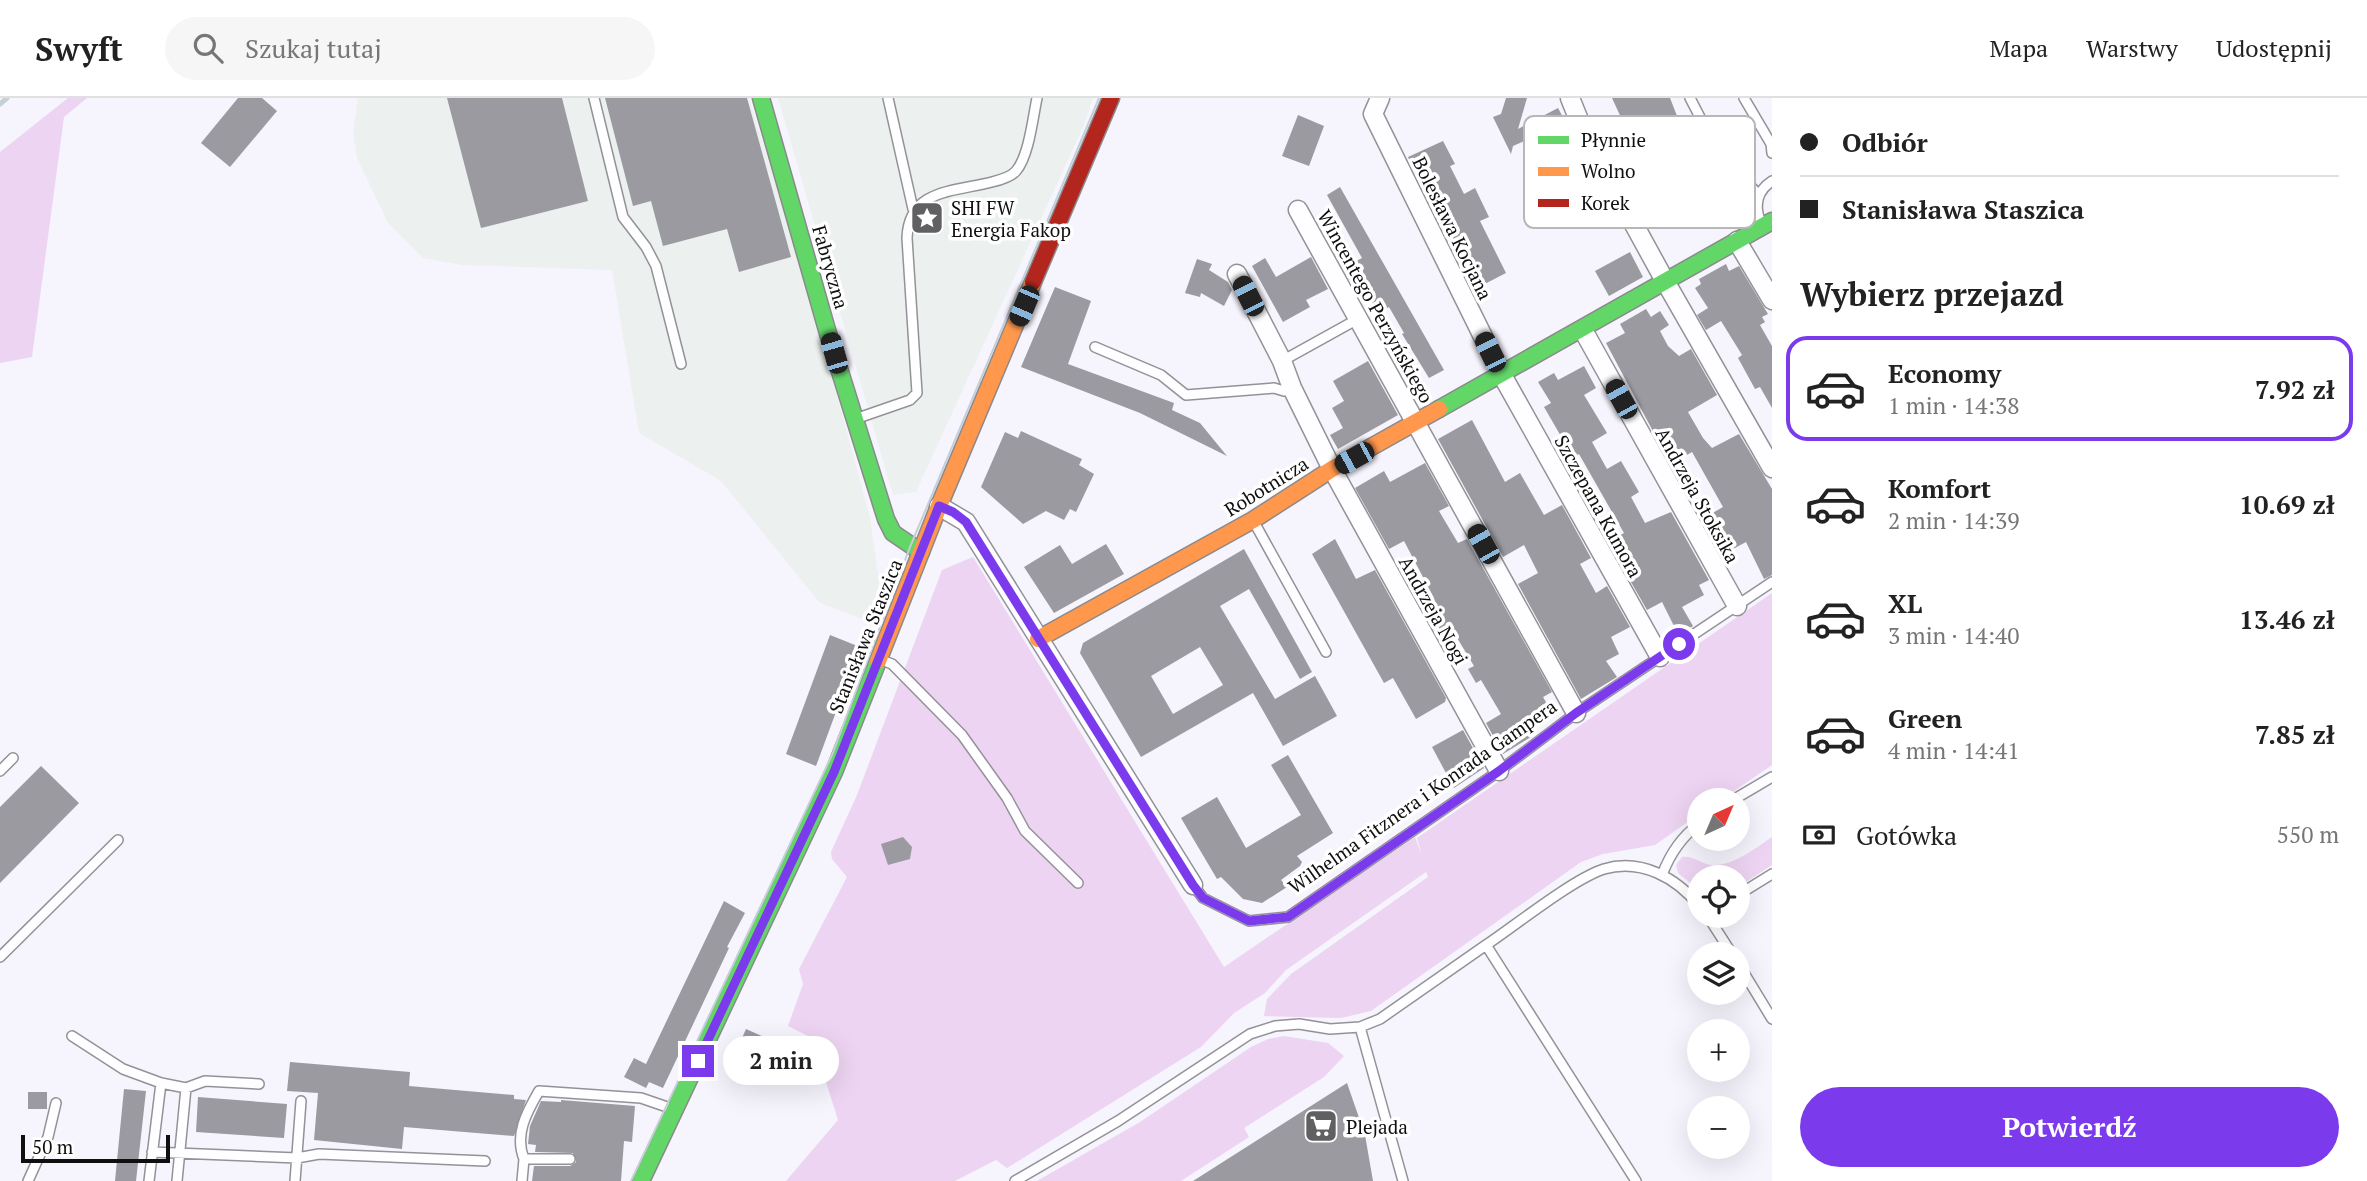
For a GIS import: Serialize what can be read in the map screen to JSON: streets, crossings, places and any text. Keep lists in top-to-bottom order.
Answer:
{
  "streets": {
    "street": [
      "Bolesława Kocjana",
      "Fabryczna",
      "Wincentego Perzyńskiego",
      "Robotnicza",
      "Andrzeja Stoksika",
      "Szczepana Kumora",
      "Andrzeja Nogi",
      "Stanisława Staszica",
      "Wilhelma Fitznera i Konrada Gampera"
    ]
  },
  "crossings": [
    ["Bolesława Kocjana", "Robotnicza"],
    ["Bolesława Kocjana", "Szczepana Kumora"],
    ["Fabryczna", "Stanisława Staszica"],
    ["Wincentego Perzyńskiego", "Robotnicza"],
    ["Wincentego Perzyńskiego", "Wilhelma Fitznera i Konrada Gampera"],
    ["Robotnicza", "Andrzeja Stoksika"],
    ["Robotnicza", "Szczepana Kumora"],
    ["Robotnicza", "Andrzeja Nogi"],
    ["Robotnicza", "Wilhelma Fitznera i Konrada Gampera"],
    ["Andrzeja Stoksika", "Wilhelma Fitznera i Konrada Gampera"],
    ["Szczepana Kumora", "Wilhelma Fitznera i Konrada Gampera"],
    ["Andrzeja Nogi", "Wilhelma Fitznera i Konrada Gampera"],
    ["Stanisława Staszica", "Wilhelma Fitznera i Konrada Gampera"]
  ],
  "places": {
    "place": ["SHI FW Energia Fakop"],
    "supermarket": ["Plejada"]
  },
  "legend": ["Płynnie", "Wolno", "Korek"],
  "scale_bar": "50 m",
  "north": "top right",
  "page": {
    "header": "Swyft",
    "search": "Szukaj tutaj",
    "nav": ["Mapa", "Warstwy", "Udostępnij"],
    "banner": ["Odbiór", "Stanisława Staszica"],
    "heading": "Wybierz przejazd",
    "list": [
      {
        "name": "Economy",
        "note": "1 min · 14:38",
        "value": "7.92 zł"
      },
      {
        "name": "Komfort",
        "note": "2 min · 14:39",
        "value": "10.69 zł"
      },
      {
        "name": "XL",
        "note": "3 min · 14:40",
        "value": "13.46 zł"
      },
      {
        "name": "Green",
        "note": "4 min · 14:41",
        "value": "7.85 zł"
      }
    ],
    "map_buttons": ["+", "−"],
    "pay": ["Gotówka", "550 m"],
    "bubble": "2 min",
    "buttons": "Potwierdź",
    "scale": "50 m"
  }
}
